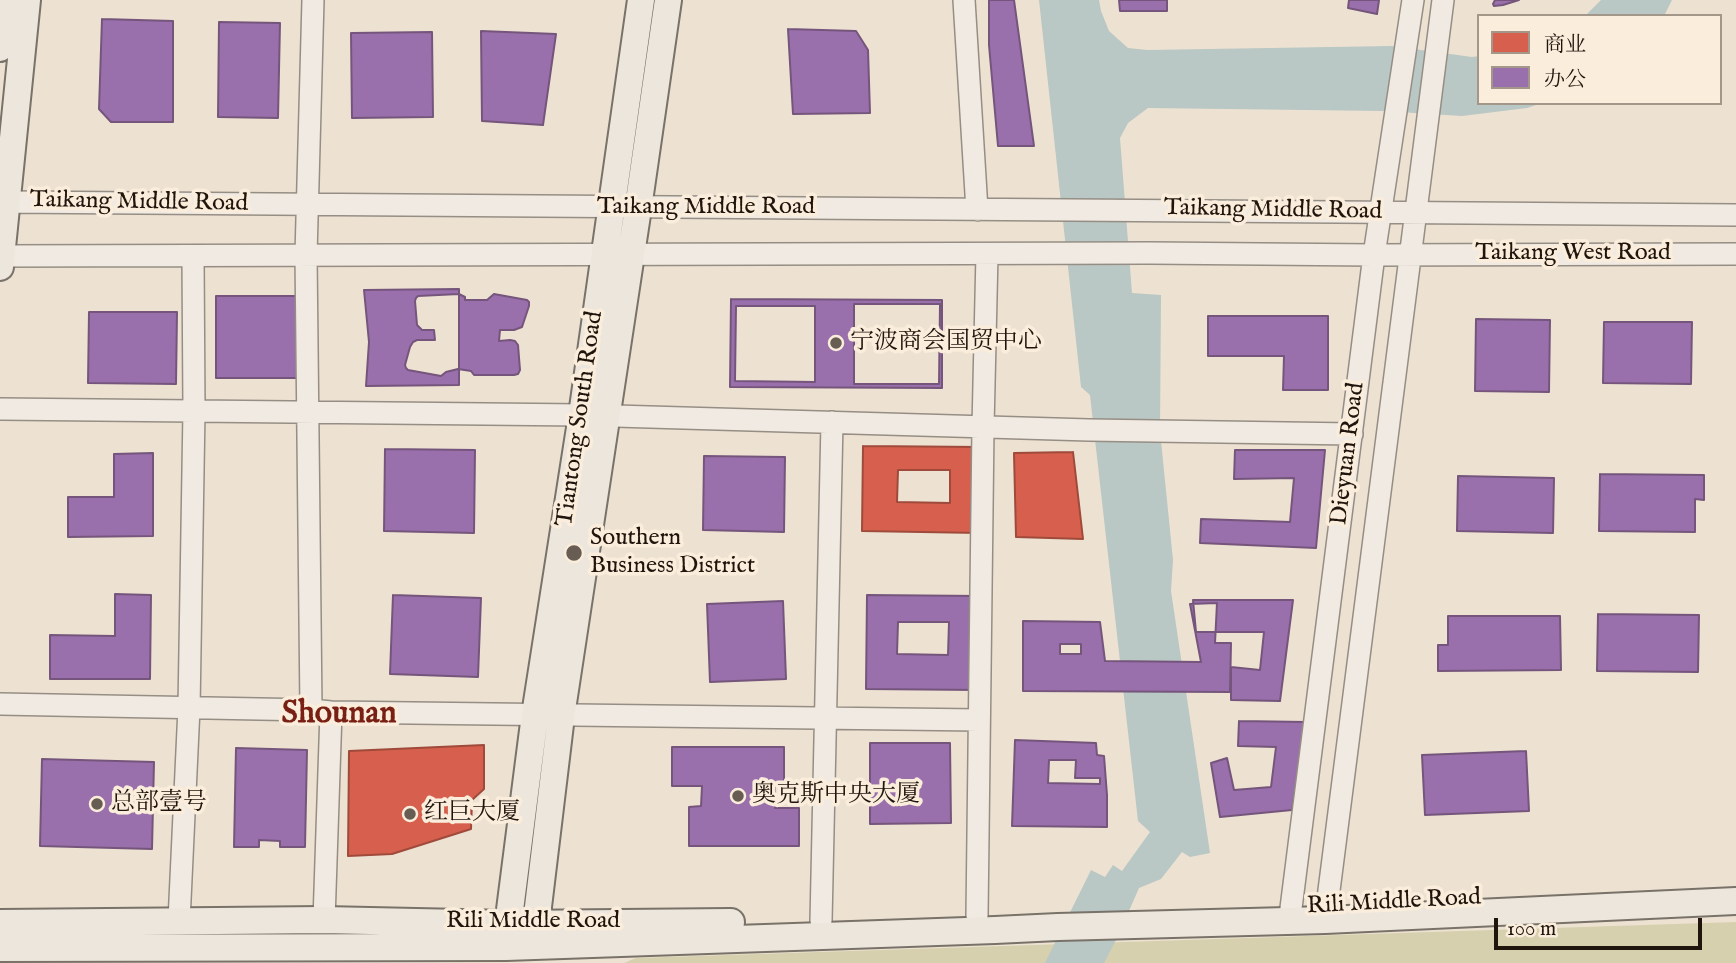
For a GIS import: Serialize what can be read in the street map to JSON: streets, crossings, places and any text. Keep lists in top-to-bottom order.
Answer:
{
  "streets": {
    "main road": ["Tiantong South Road", "Rili Middle Road"],
    "street": ["Taikang Middle Road", "Taikang West Road", "Dieyuan Road"]
  },
  "crossings": [
    ["Taikang Middle Road", "Taikang West Road"],
    ["Taikang Middle Road", "Tiantong South Road"],
    ["Taikang Middle Road", "Dieyuan Road"],
    ["Taikang West Road", "Dieyuan Road"],
    ["Tiantong South Road", "Rili Middle Road"],
    ["Dieyuan Road", "Rili Middle Road"]
  ],
  "districts": ["Shounan"],
  "places": [
    "宁波商会国贸中心",
    "Southern Business District",
    "奥克斯中央大厦",
    "总部壹号",
    "红巨大厦"
  ],
  "legend": ["商业", "办公"],
  "scale_bar": "100 m"
}
